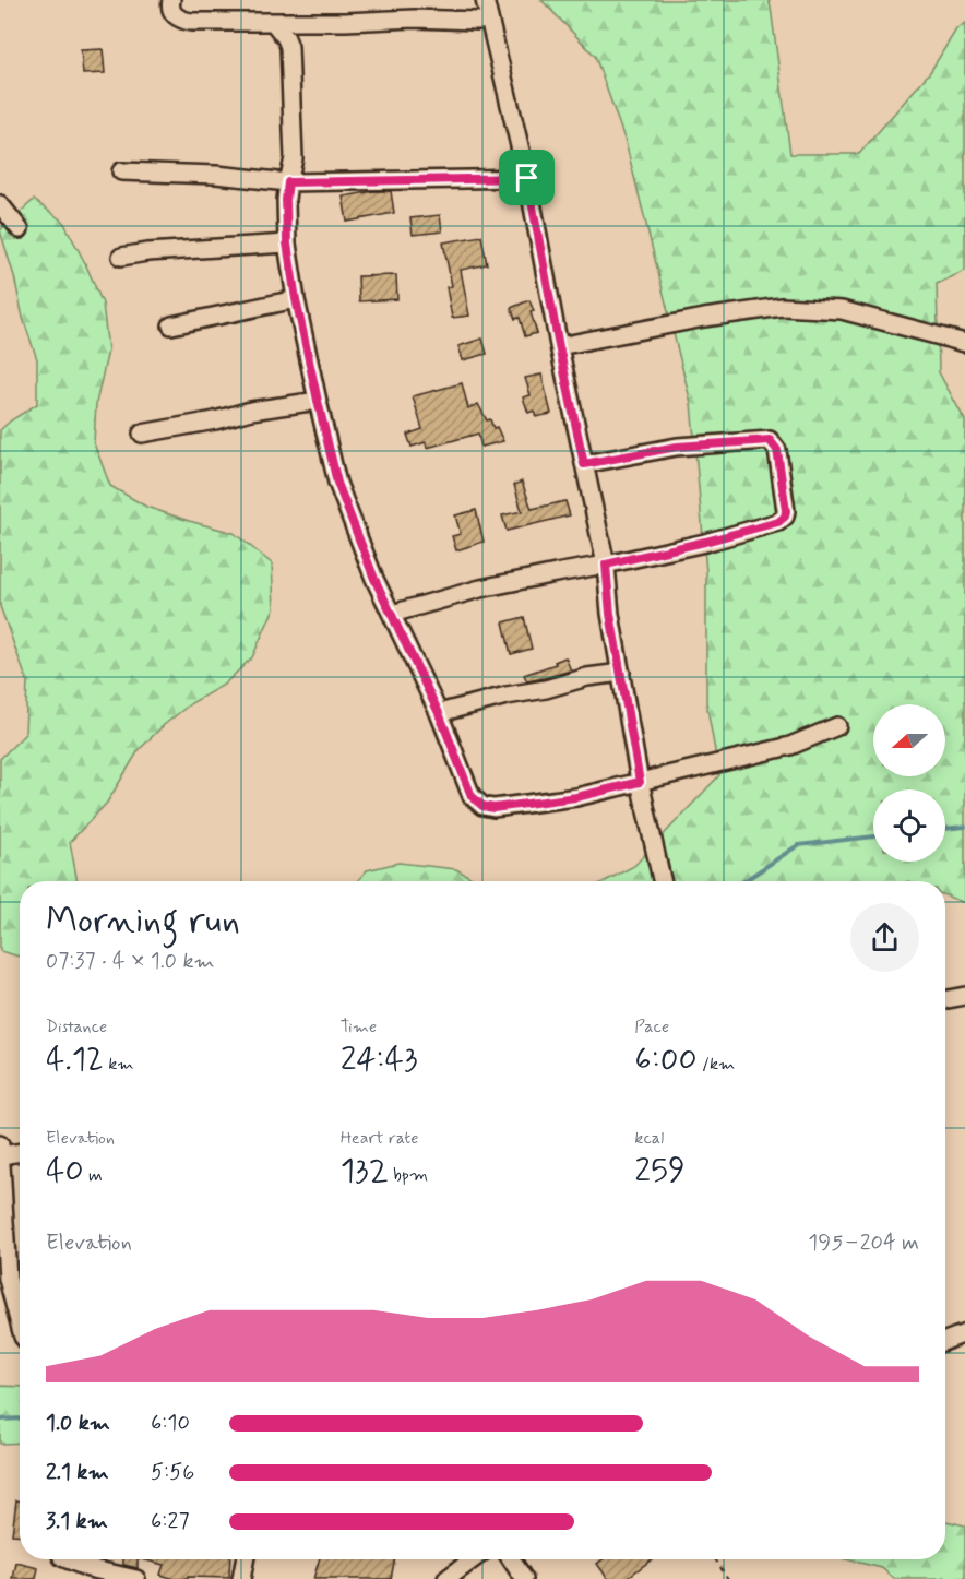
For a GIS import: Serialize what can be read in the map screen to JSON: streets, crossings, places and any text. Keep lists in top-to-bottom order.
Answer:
{
  "north": "left",
  "page": {
    "heading": ["Morning run", "07:37 · 4 × 1.0 km"],
    "stats": [
      ["Distance", "4.12 km"],
      ["Time", "24:43"],
      ["Pace", "6:00 /km"],
      ["Elevation", "40 m"],
      ["Heart rate", "132 bpm"],
      ["kcal", "259"]
    ],
    "chart": ["Elevation", "195–204 m"],
    "list": [
      {
        "name": "1.0 km",
        "note": "6:10"
      },
      {
        "name": "2.1 km",
        "note": "5:56"
      },
      {
        "name": "3.1 km",
        "note": "6:27"
      }
    ]
  }
}
